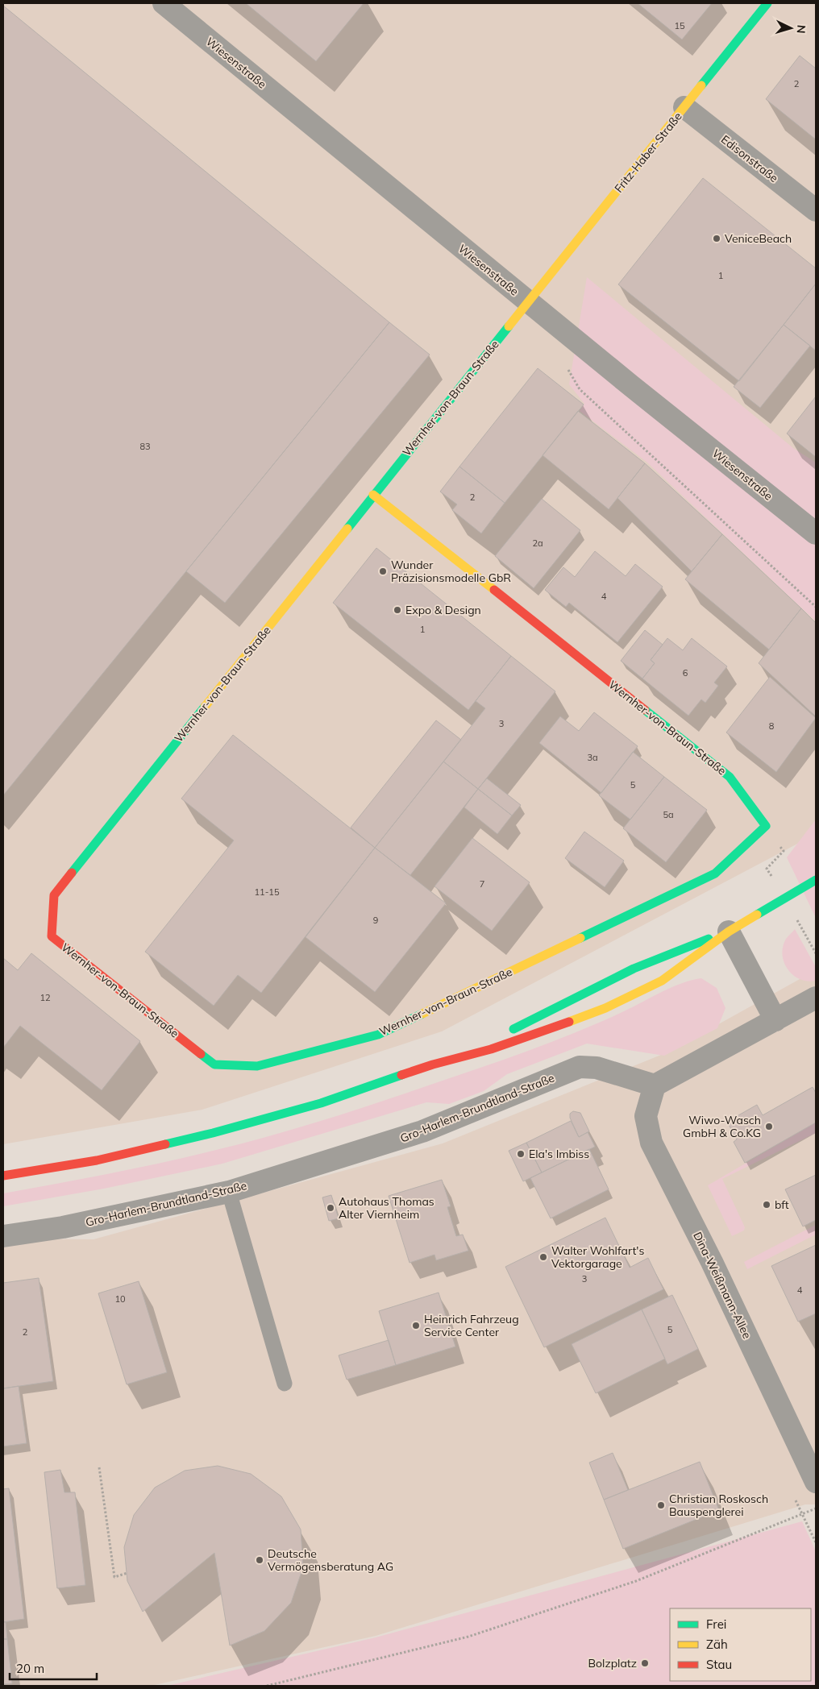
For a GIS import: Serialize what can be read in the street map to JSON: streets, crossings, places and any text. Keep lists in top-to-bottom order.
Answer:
{
  "streets": {
    "street": [
      "Wiesenstraße",
      "Fritz-Haber-Straße",
      "Edisonstraße",
      "Wernher-von-Braun-Straße",
      "Gro-Harlem-Brundtland-Straße",
      "Dina-Weißmann-Allee"
    ]
  },
  "crossings": [
    ["Wiesenstraße", "Fritz-Haber-Straße"],
    ["Wiesenstraße", "Wernher-von-Braun-Straße"],
    ["Fritz-Haber-Straße", "Edisonstraße"],
    ["Fritz-Haber-Straße", "Wernher-von-Braun-Straße"],
    ["Gro-Harlem-Brundtland-Straße", "Dina-Weißmann-Allee"]
  ],
  "places": [
    "VeniceBeach",
    "Wunder Präzisionsmodelle GbR",
    "Expo & Design",
    "Wiwo-Wasch GmbH & Co.KG",
    "Ela's Imbiss",
    "bft",
    "Autohaus Thomas Alter Viernheim",
    "Walter Wohlfart's Vektorgarage",
    "Heinrich Fahrzeug Service Center",
    "Christian Roskosch Bauspenglerei",
    "Deutsche Vermögensberatung AG",
    "Bolzplatz"
  ],
  "house_numbers": [
    "15",
    "2",
    "1",
    "83",
    "2",
    "2a",
    "4",
    "1",
    "6",
    "3",
    "8",
    "3a",
    "5",
    "5a",
    "7",
    "11-15",
    "9",
    "12",
    "3",
    "4",
    "10",
    "5",
    "2"
  ],
  "legend": ["Frei", "Zäh", "Stau"],
  "scale_bar": "20 m",
  "north": "right"
}
